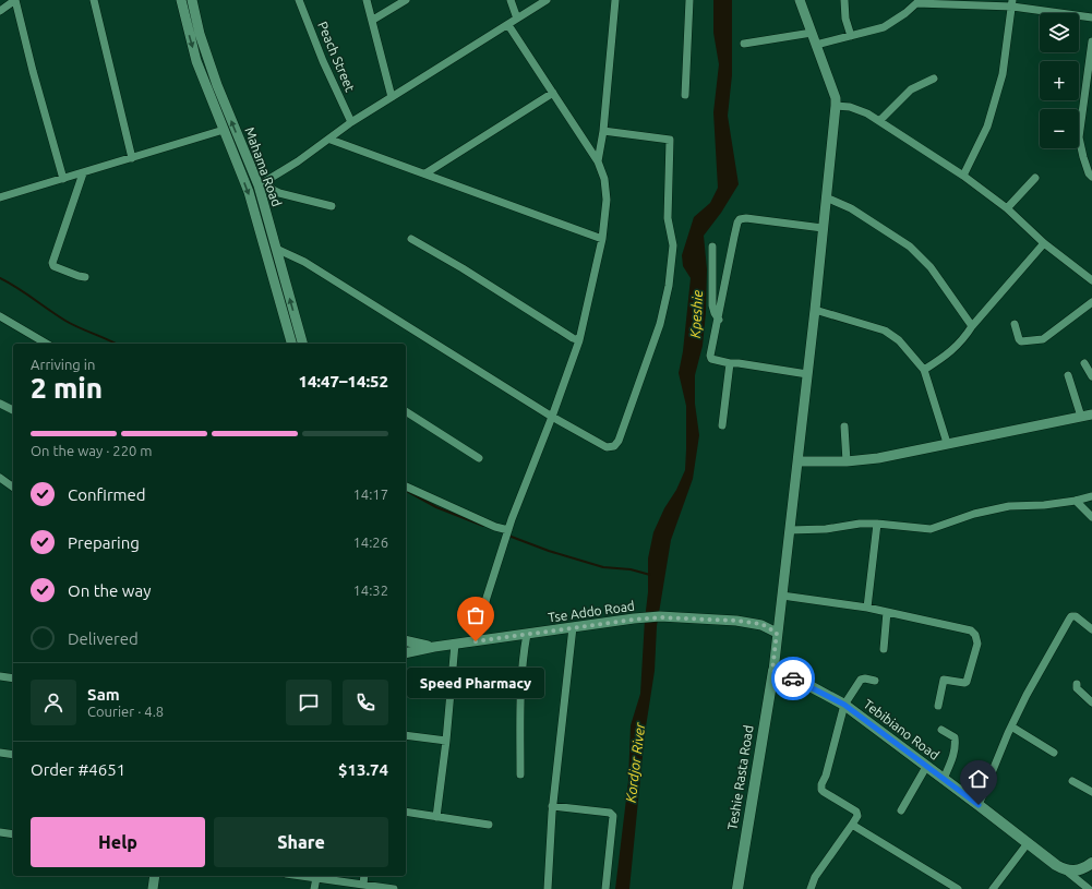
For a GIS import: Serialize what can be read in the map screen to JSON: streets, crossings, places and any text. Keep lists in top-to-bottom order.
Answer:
{
  "streets": {
    "main road": ["Tebibiano Road", "Teshie Rasta Road"],
    "street": ["Peach Street", "Mahama Road", "Tse Addo Road"]
  },
  "crossings": [
    ["Tebibiano Road", "Teshie Rasta Road"]
  ],
  "water": ["Kpeshie", "Kordjor River"],
  "places": ["Speed Pharmacy"],
  "page": {
    "map_buttons": ["+", "−"],
    "heading": ["2 min", "Arriving in", "14:47–14:52"],
    "panel": [
      "Sam",
      "Courier · 4.8",
      "Order #4651",
      "$13.74"
    ],
    "bar": "On the way · 220 m",
    "list": [
      ["Confirmed", "14:17"],
      ["Preparing", "14:26"],
      ["On the way", "14:32"],
      "Delivered"
    ],
    "bubble": "Speed Pharmacy",
    "buttons": ["Help", "Share"]
  }
}
